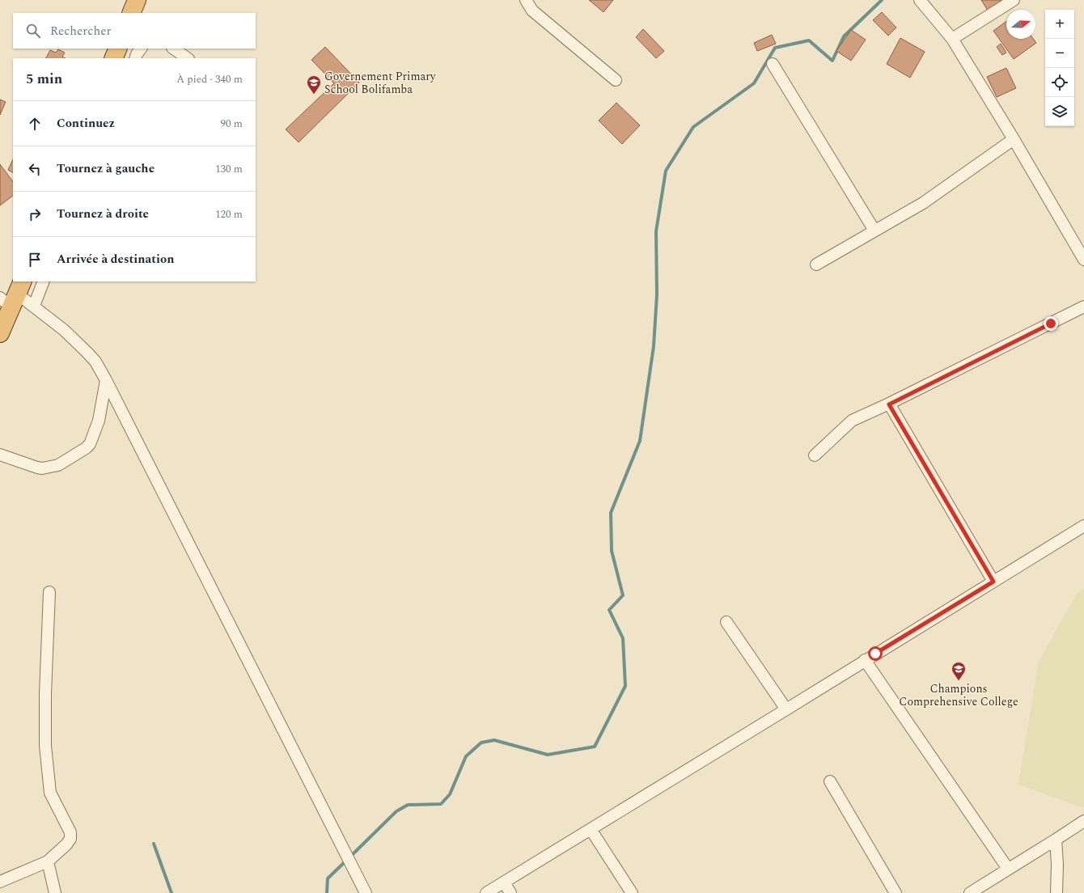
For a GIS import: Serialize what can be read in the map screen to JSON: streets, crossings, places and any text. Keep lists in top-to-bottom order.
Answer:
{
  "places": {
    "school or university": ["Governement Primary School Bolifamba", "Champions Comprehensive College"]
  },
  "north": "right",
  "page": {
    "map_buttons": ["+", "−"],
    "search": "Rechercher",
    "heading": ["5 min", "À pied · 340 m"],
    "list": [
      ["Continuez", "90 m"],
      ["Tournez à gauche", "130 m"],
      ["Tournez à droite", "120 m"],
      "Arrivée à destination"
    ]
  }
}
